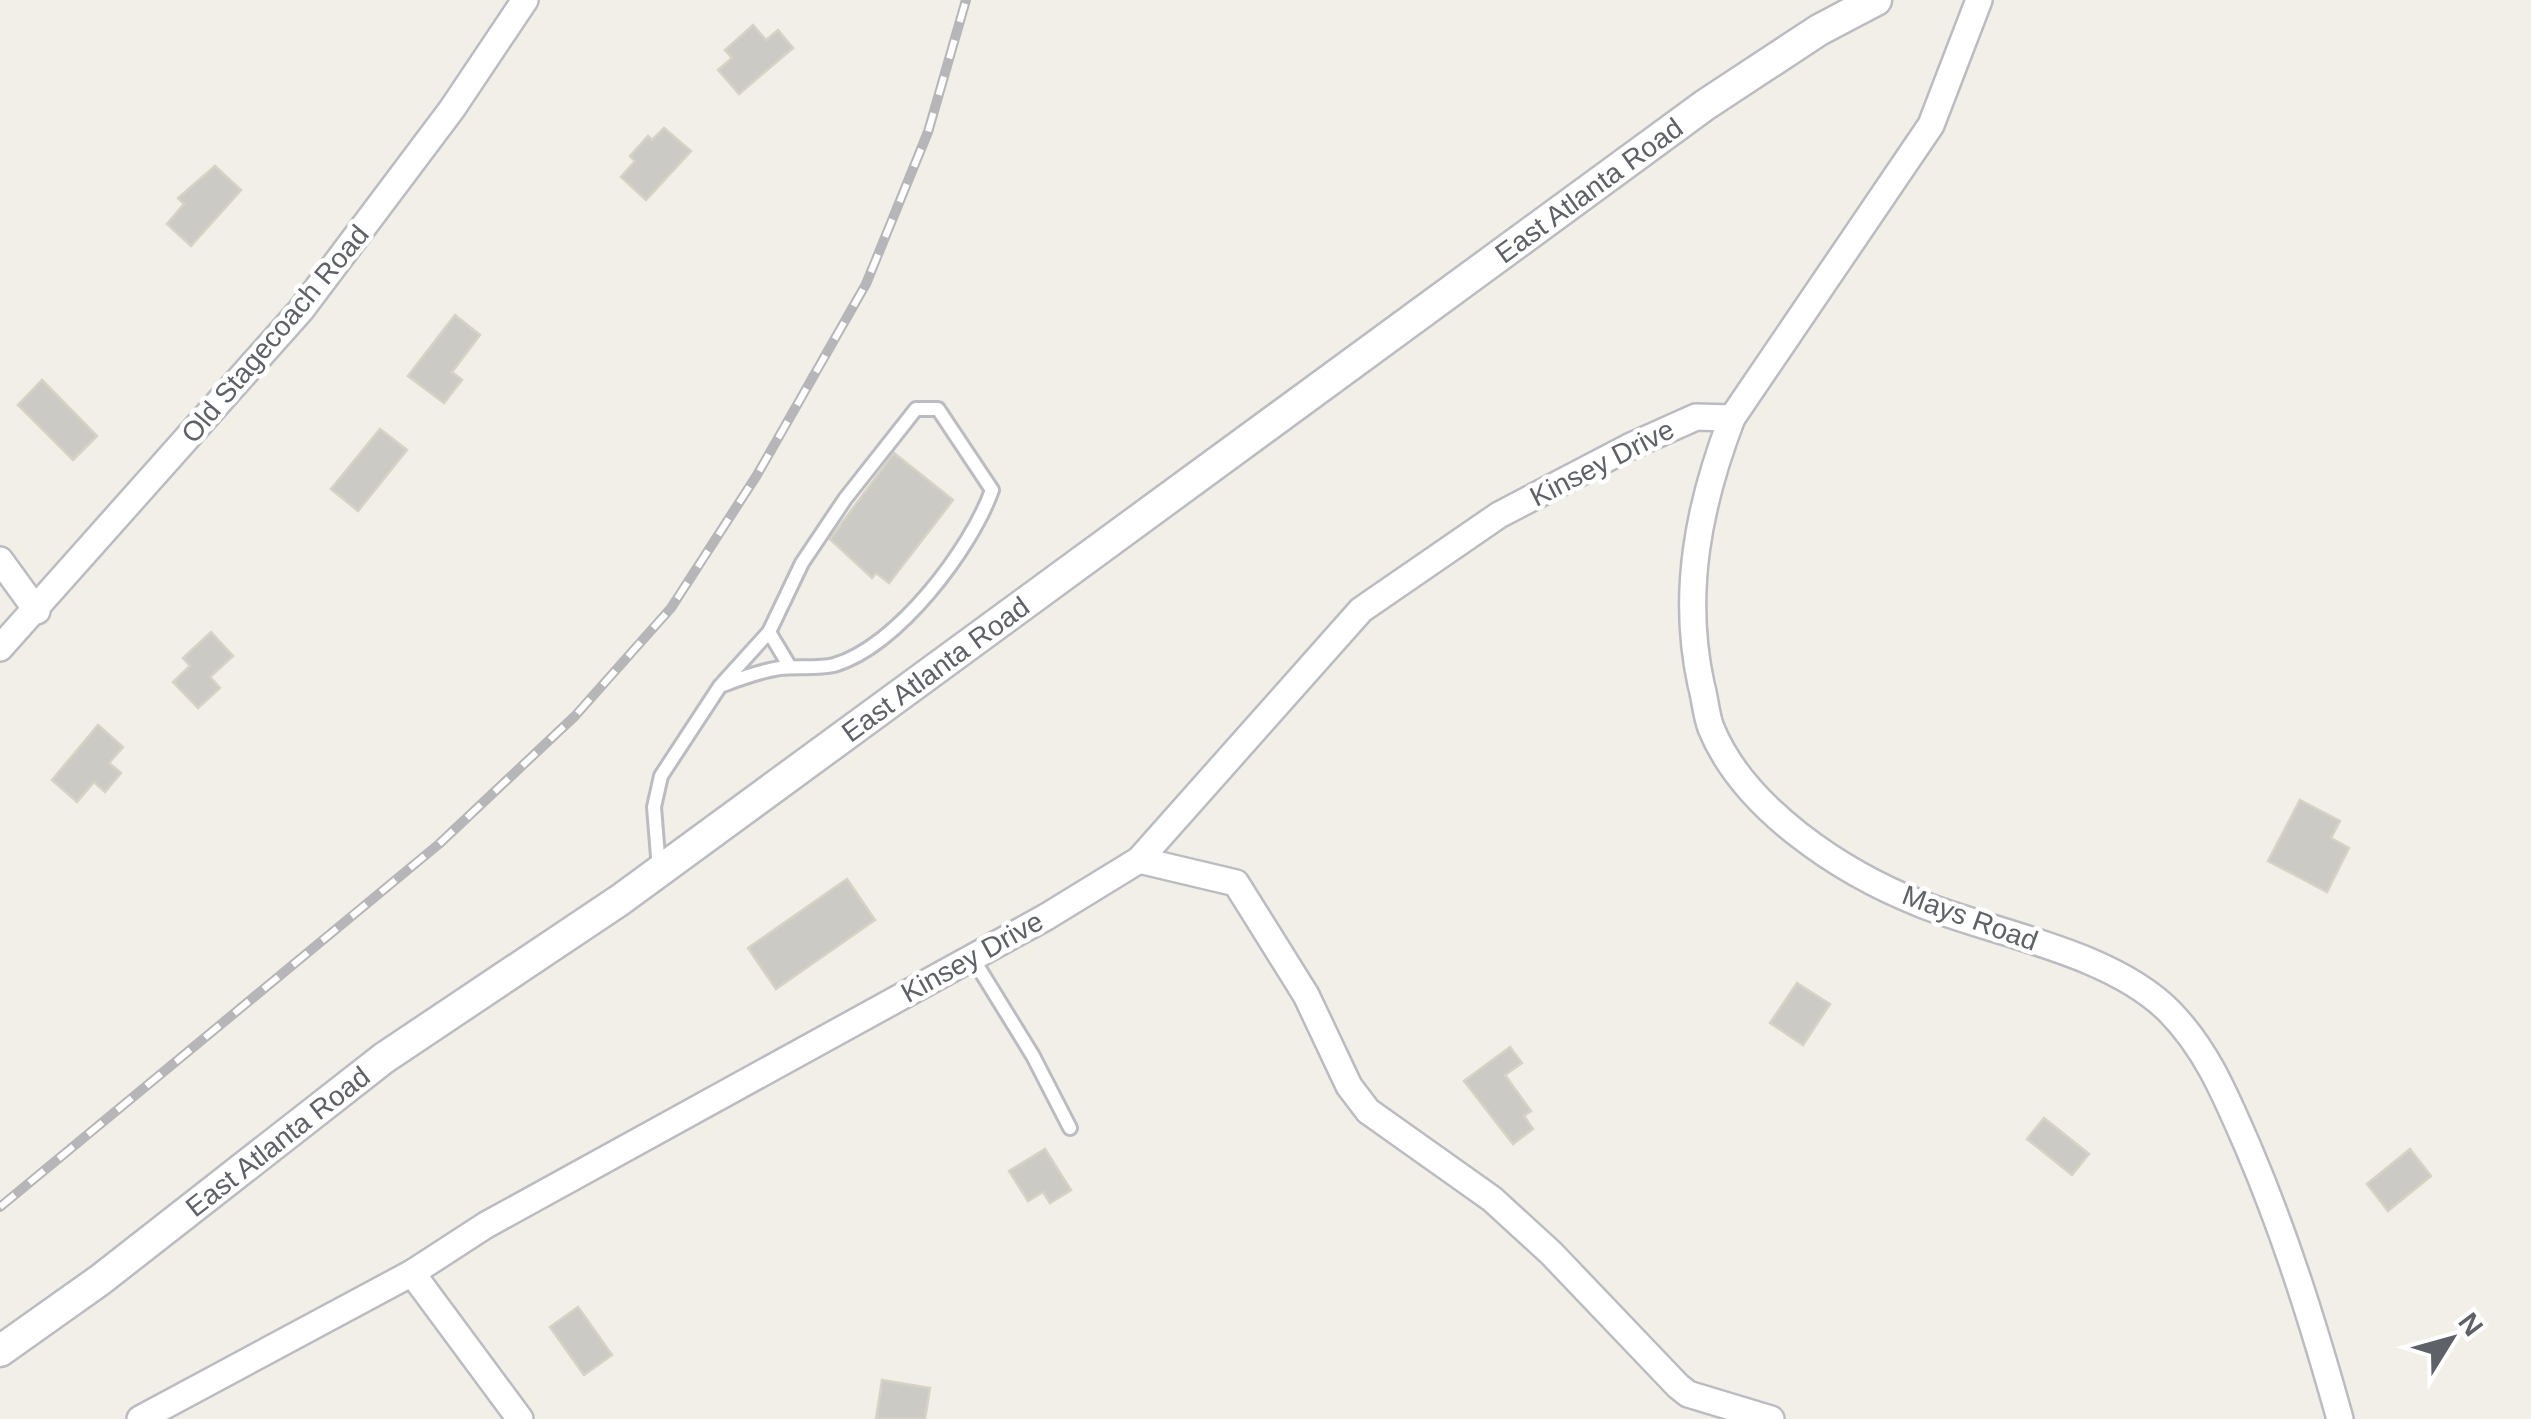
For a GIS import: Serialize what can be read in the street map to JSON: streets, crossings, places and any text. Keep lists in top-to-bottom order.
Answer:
{
  "streets": {
    "street": [
      "East Atlanta Road",
      "Old Stagecoach Road",
      "Kinsey Drive",
      "Mays Road"
    ]
  },
  "crossings": [
    ["Kinsey Drive", "Mays Road"]
  ],
  "north": "top right"
}
